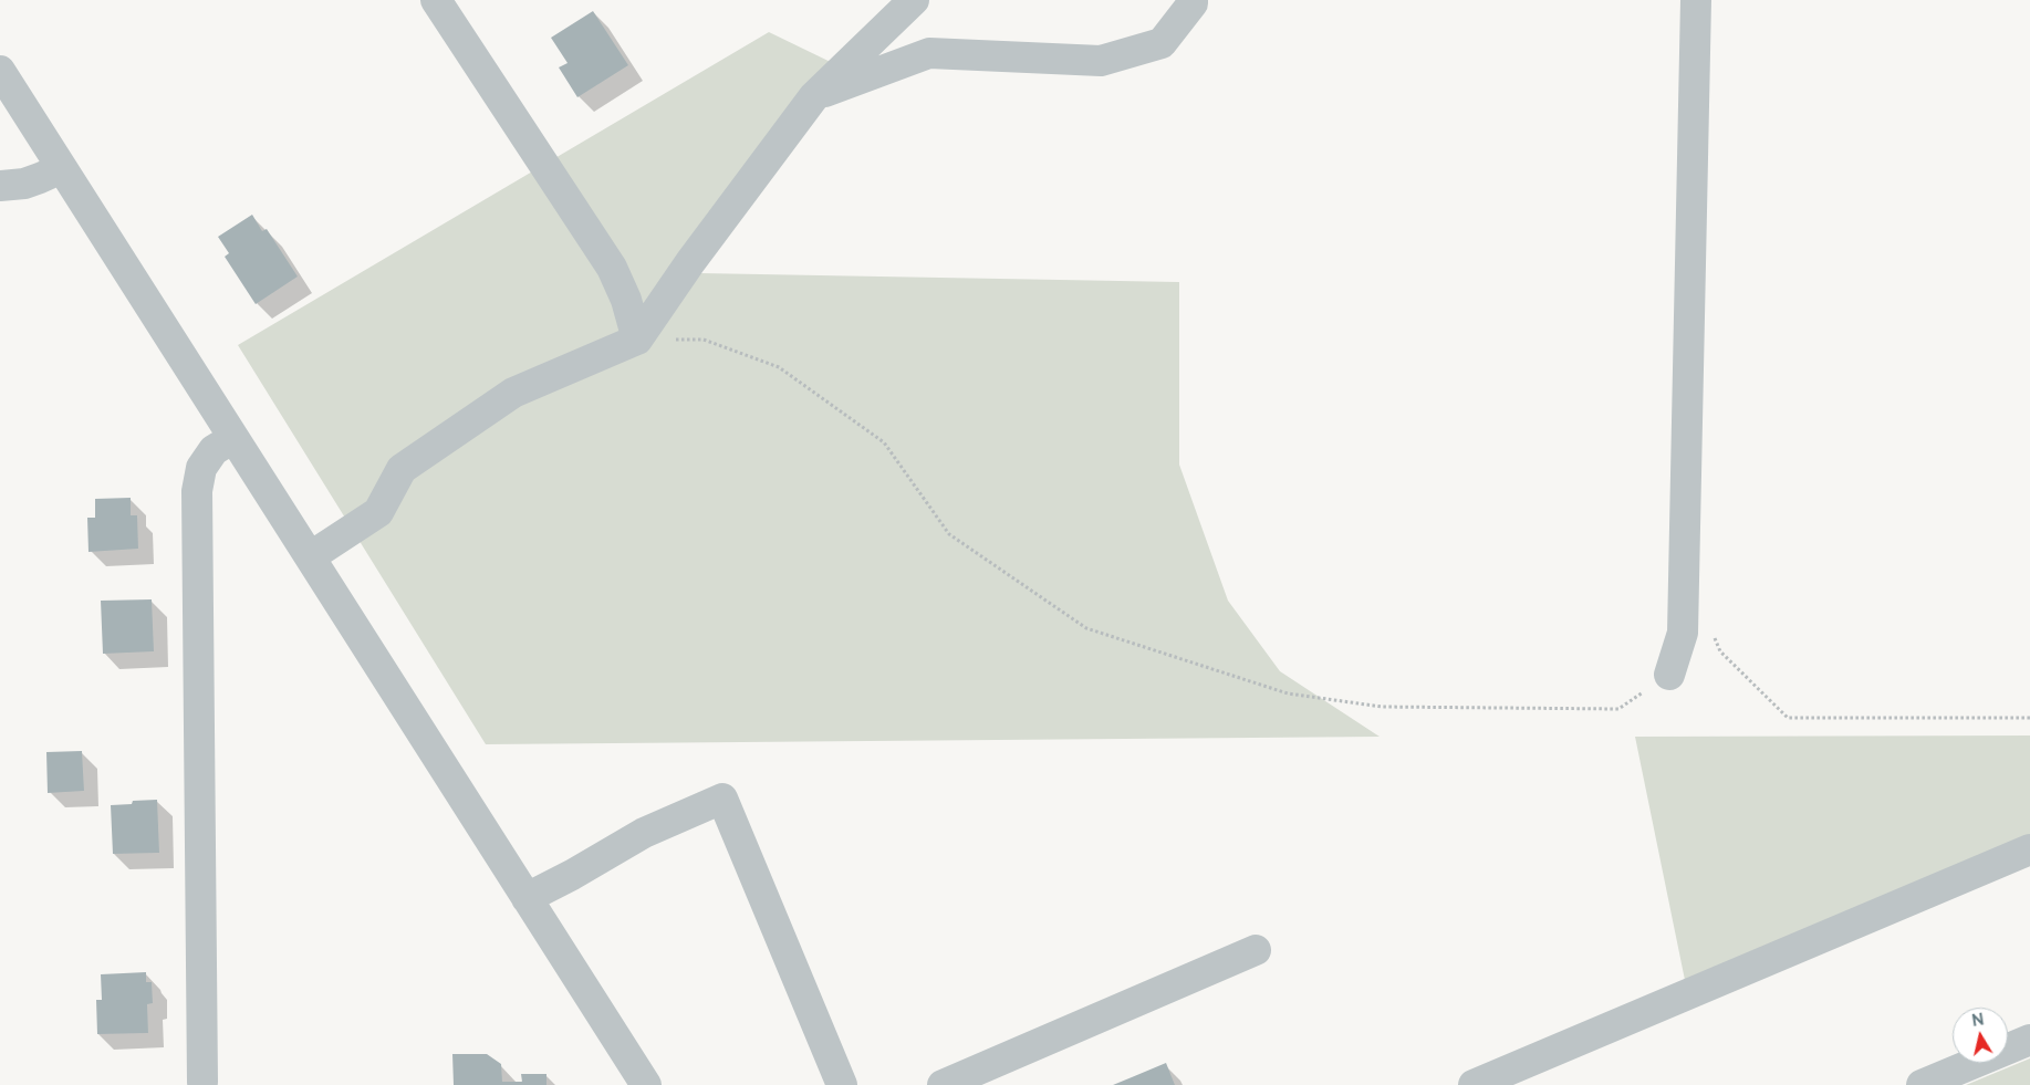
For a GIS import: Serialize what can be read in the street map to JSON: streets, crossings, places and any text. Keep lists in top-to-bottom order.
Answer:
{
  "north": "top"
}
